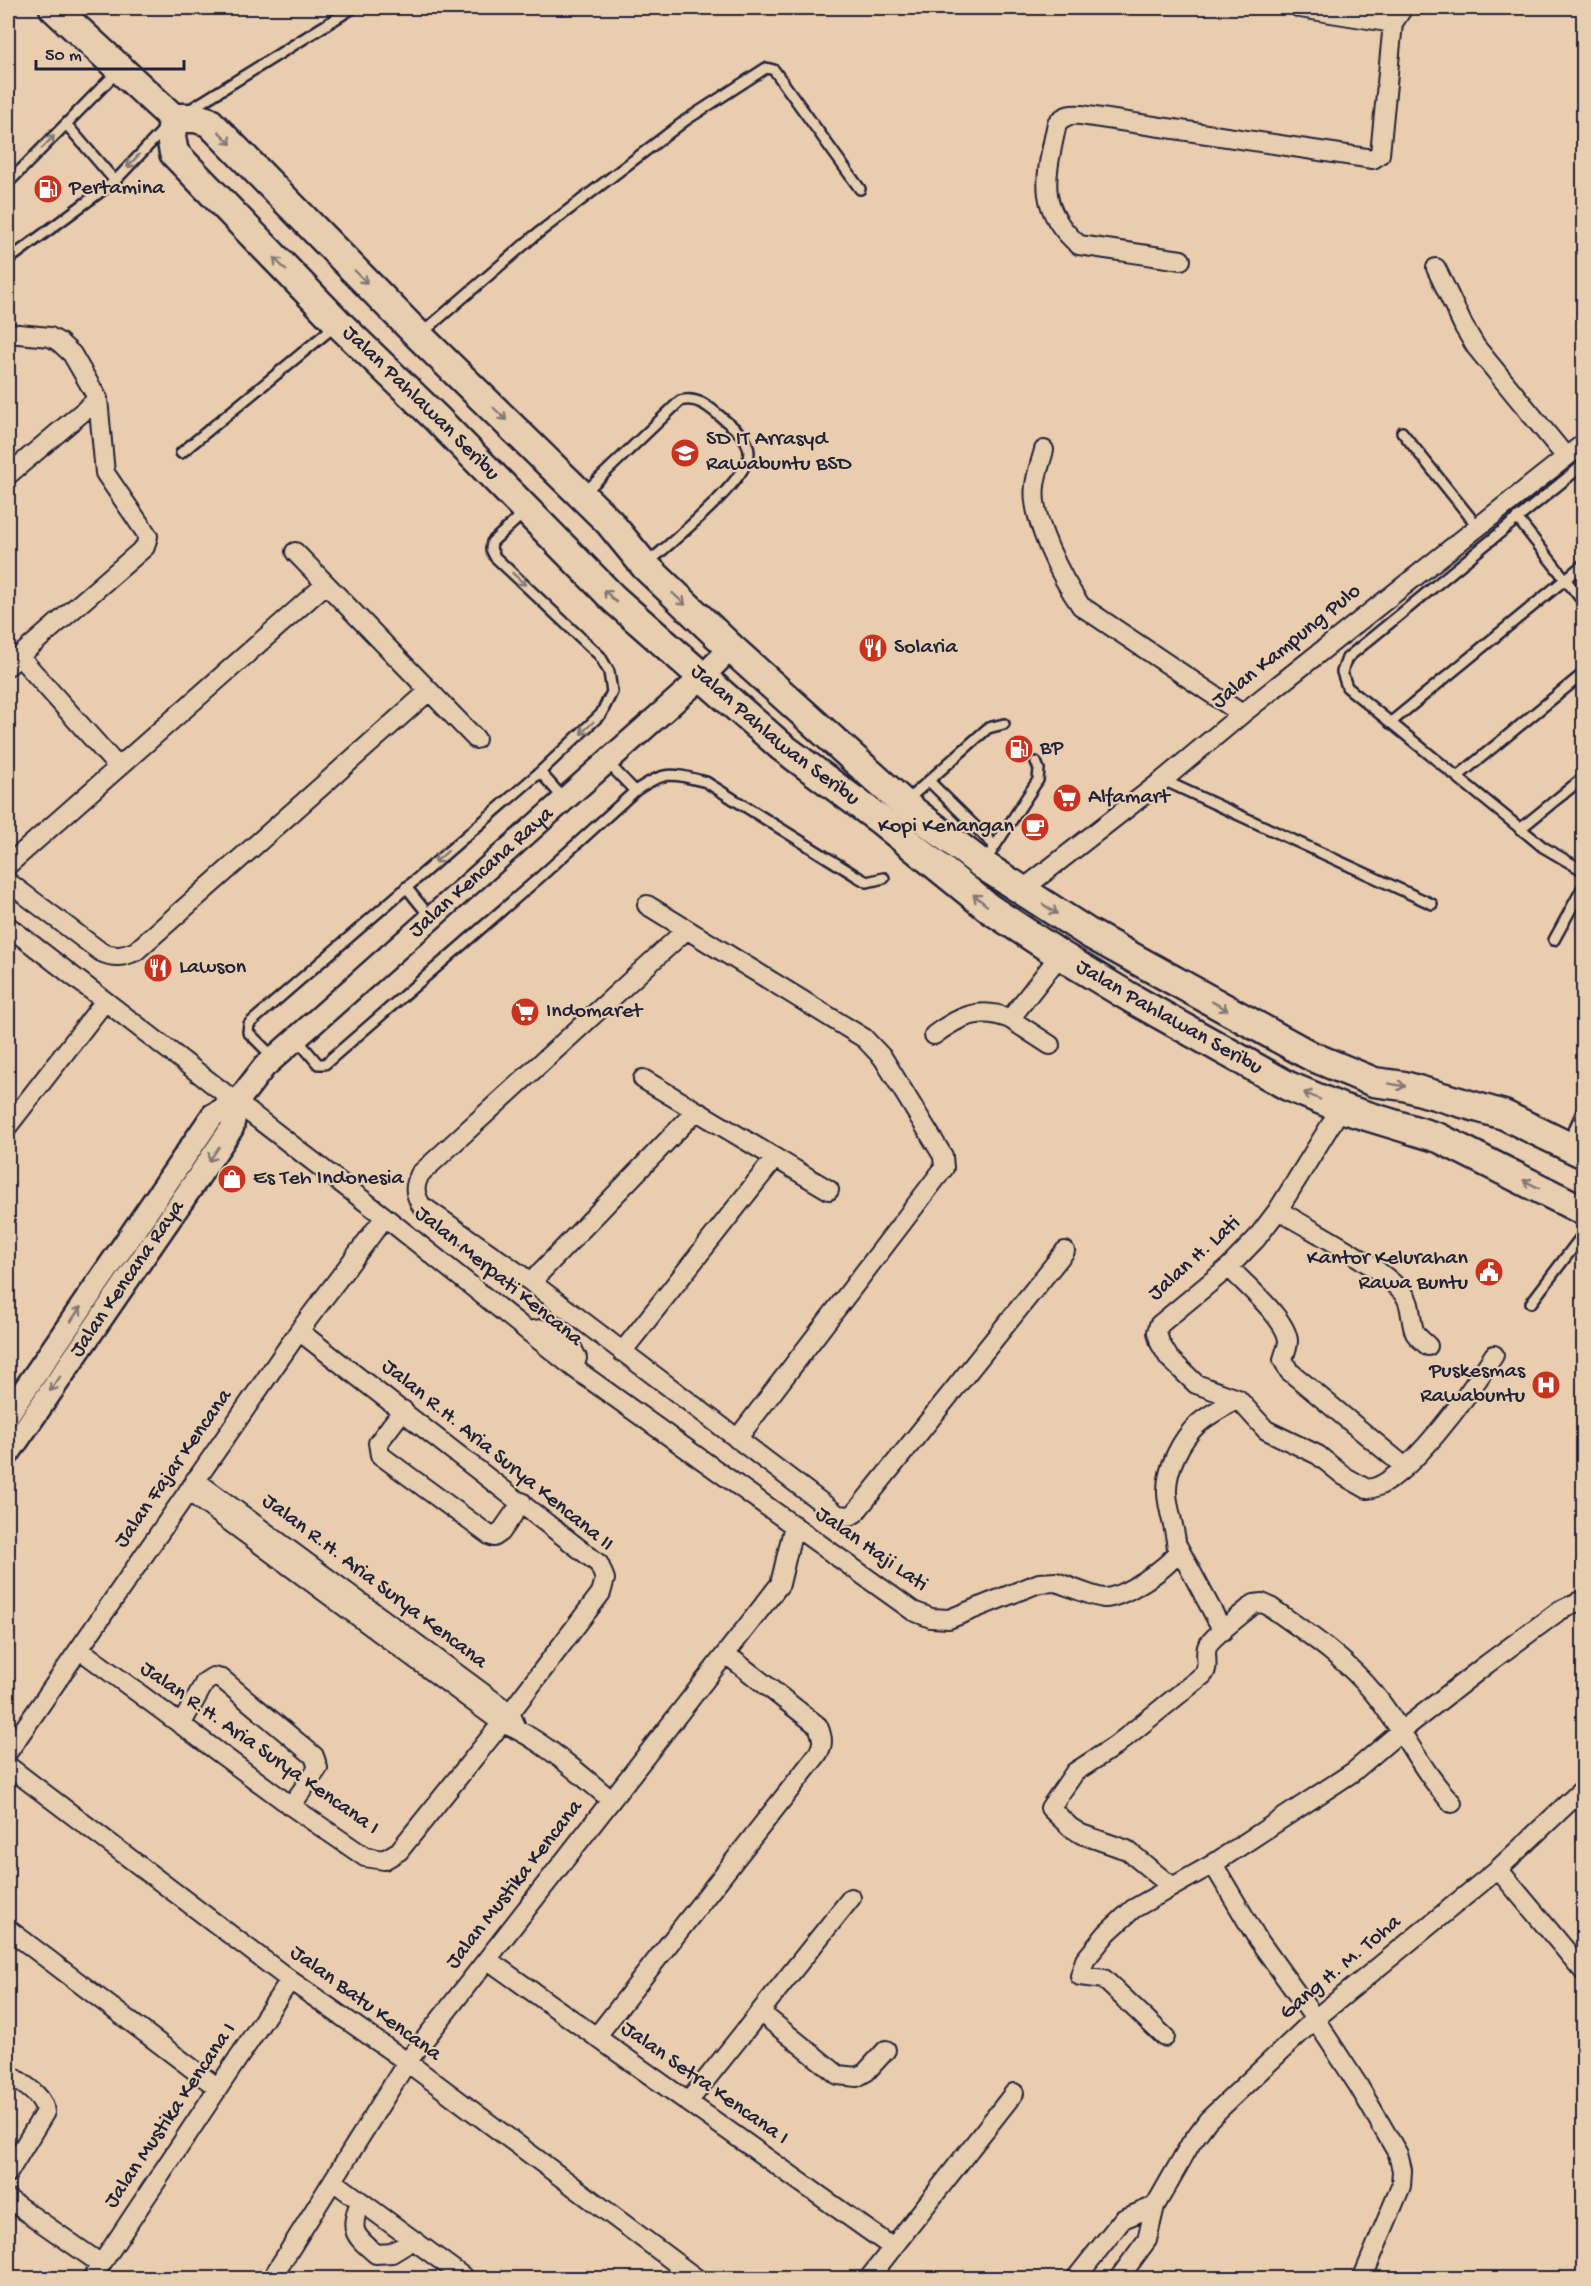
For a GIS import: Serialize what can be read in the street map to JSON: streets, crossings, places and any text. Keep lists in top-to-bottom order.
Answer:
{
  "streets": {
    "main road": ["Jalan Pahlawan Seribu"],
    "street": [
      "Jalan Kampung Pulo",
      "Jalan Kencana Raya",
      "Jalan H. Lati",
      "Jalan Merpati Kencana",
      "Jalan R.H. Aria Surya Kencana II",
      "Jalan Fajar Kencana",
      "Jalan Haji Lati",
      "Jalan R.H. Aria Surya Kencana",
      "Jalan R.H. Aria Surya Kencana I",
      "Jalan Mustika Kencana",
      "Gang H. M. Toha",
      "Jalan Batu Kencana",
      "Jalan Setra Kencana I",
      "Jalan Mustika Kencana I"
    ]
  },
  "crossings": [
    ["Jalan Pahlawan Seribu", "Jalan Kampung Pulo"],
    ["Jalan Pahlawan Seribu", "Jalan Kencana Raya"],
    ["Jalan Pahlawan Seribu", "Jalan H. Lati"],
    ["Jalan Kencana Raya", "Jalan Merpati Kencana"],
    ["Jalan Merpati Kencana", "Jalan Fajar Kencana"],
    ["Jalan Merpati Kencana", "Jalan Haji Lati"],
    ["Jalan Merpati Kencana", "Jalan Mustika Kencana"],
    ["Jalan R.H. Aria Surya Kencana II", "Jalan Fajar Kencana"],
    ["Jalan R.H. Aria Surya Kencana II", "Jalan R.H. Aria Surya Kencana"],
    ["Jalan R.H. Aria Surya Kencana II", "Jalan R.H. Aria Surya Kencana I"],
    ["Jalan Fajar Kencana", "Jalan R.H. Aria Surya Kencana"],
    ["Jalan Fajar Kencana", "Jalan R.H. Aria Surya Kencana I"],
    ["Jalan Haji Lati", "Jalan Mustika Kencana"],
    ["Jalan R.H. Aria Surya Kencana", "Jalan R.H. Aria Surya Kencana I"],
    ["Jalan R.H. Aria Surya Kencana", "Jalan Mustika Kencana"],
    ["Jalan Mustika Kencana", "Jalan Batu Kencana"],
    ["Jalan Mustika Kencana", "Jalan Setra Kencana I"],
    ["Jalan Batu Kencana", "Jalan Mustika Kencana I"]
  ],
  "places": {
    "fuel station": ["Pertamina", "BP"],
    "school or university": ["SD IT Arrasyd Rawabuntu BSD"],
    "restaurant": ["Solaria", "Lawson"],
    "supermarket": ["Alfamart", "Indomaret"],
    "cafe": ["Kopi Kenangan"],
    "shop": ["Es Teh Indonesia"],
    "public building": ["Kantor Kelurahan Rawa Buntu"],
    "hospital": ["Puskesmas Rawabuntu"]
  },
  "scale_bar": "50 m"
}
